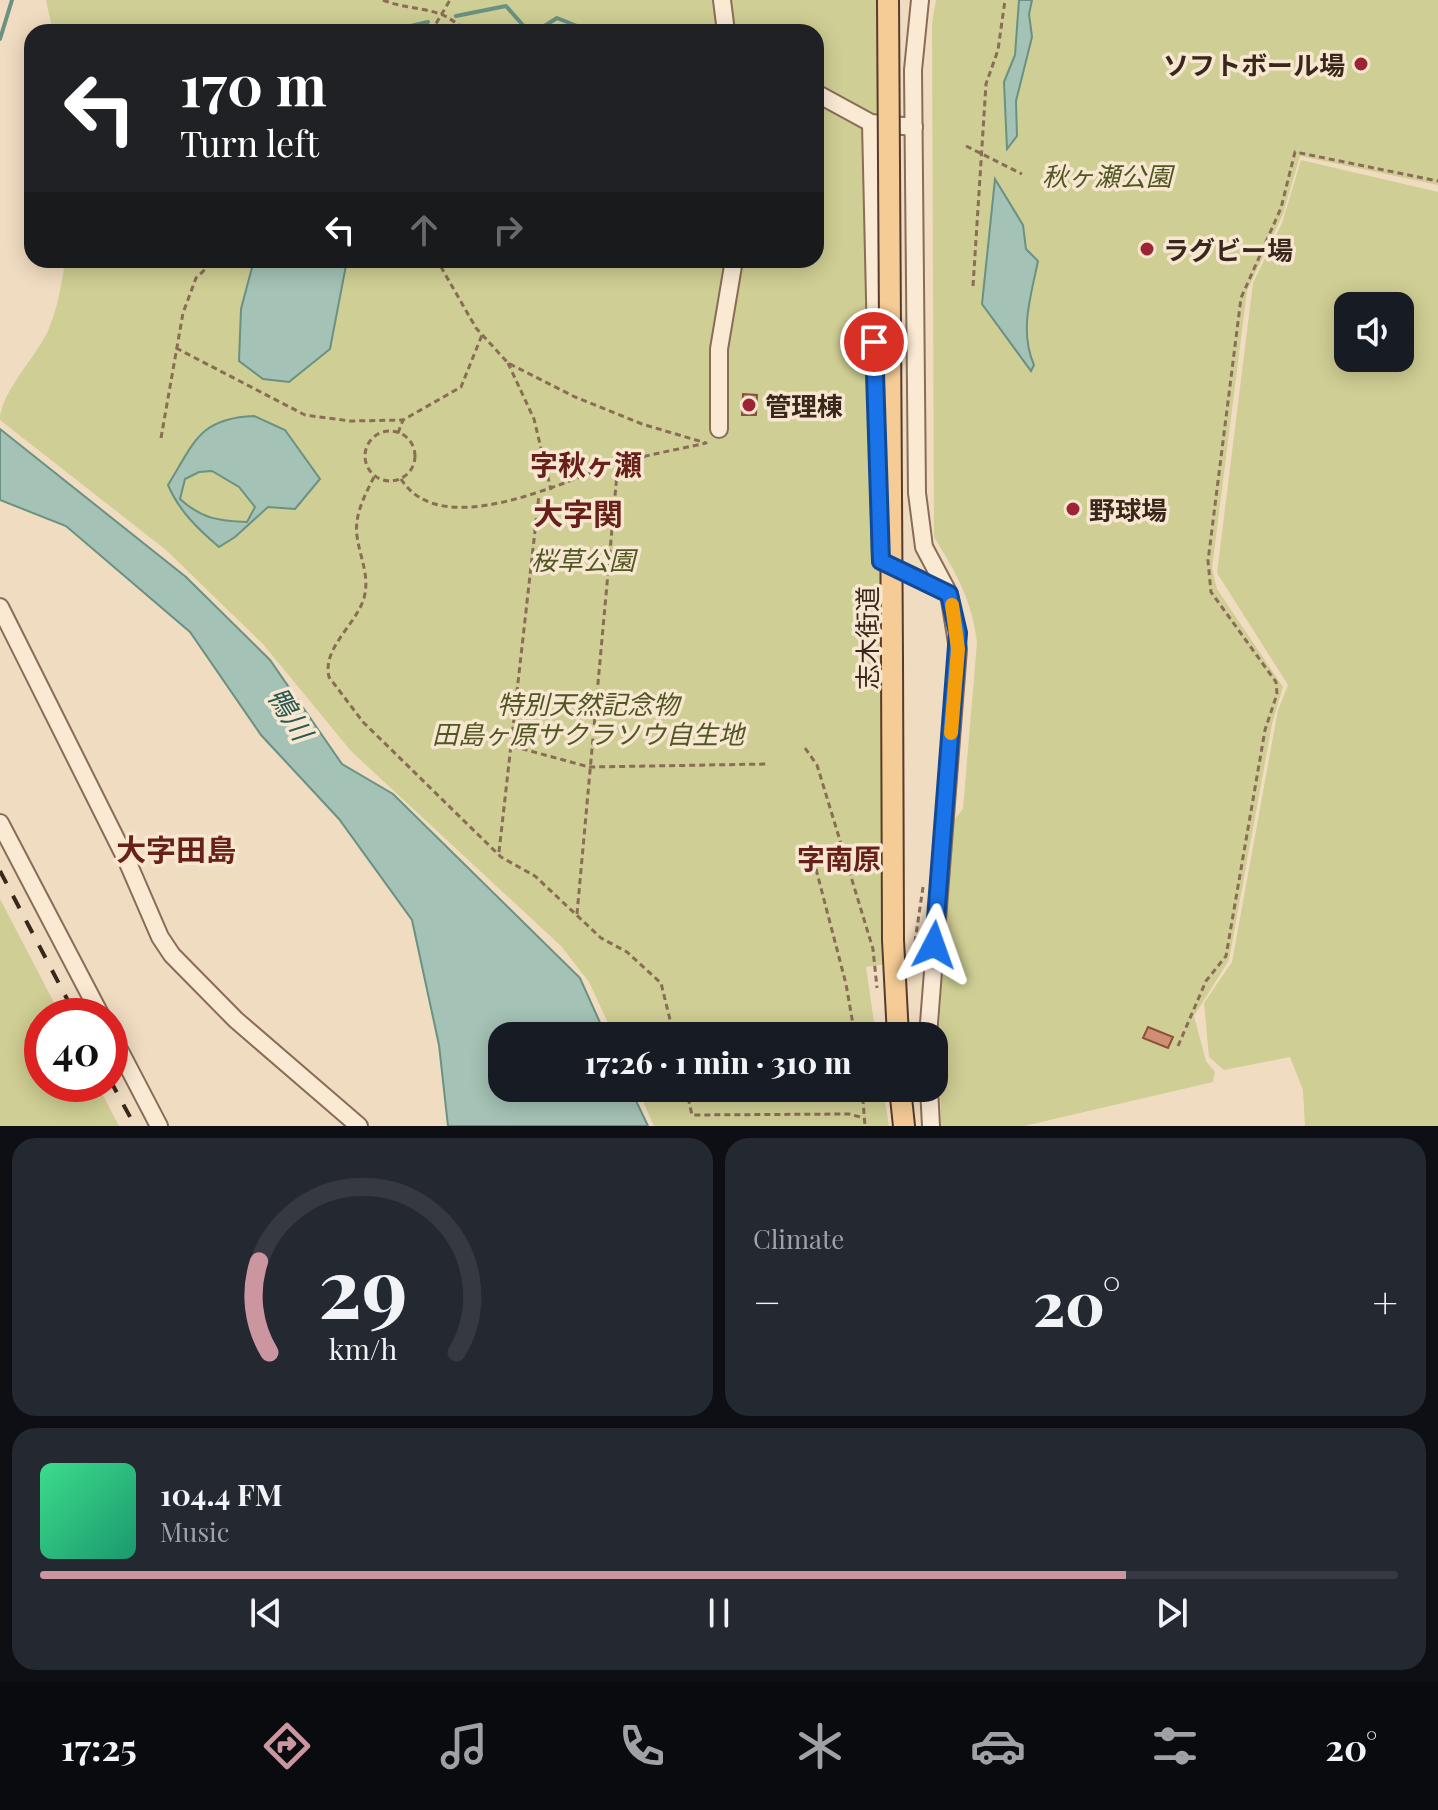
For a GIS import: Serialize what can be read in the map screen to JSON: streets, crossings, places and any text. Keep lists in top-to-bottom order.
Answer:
{
  "streets": {
    "main road": ["志木街道"]
  },
  "districts": [
    "字秋ヶ瀬",
    "大字関",
    "大字田島",
    "字南原"
  ],
  "water": ["鴨川"],
  "parks": ["秋ヶ瀬公園", "桜草公園", "特別天然記念物 田島ヶ原サクラソウ自生地"],
  "places": [
    "ソフトボール場",
    "ラグビー場",
    "管理棟",
    "野球場"
  ],
  "page": {
    "turn": ["170 m", "Turn left"],
    "limit": "40",
    "trip": "17:26 · 1 min · 310 m",
    "tile": "Climate",
    "heat": ["−", "20°", "+"],
    "song": ["104.4 FM", "Music"],
    "tabs": ["17:25", "20°"],
    "gauge": ["29", "km/h"]
  }
}
